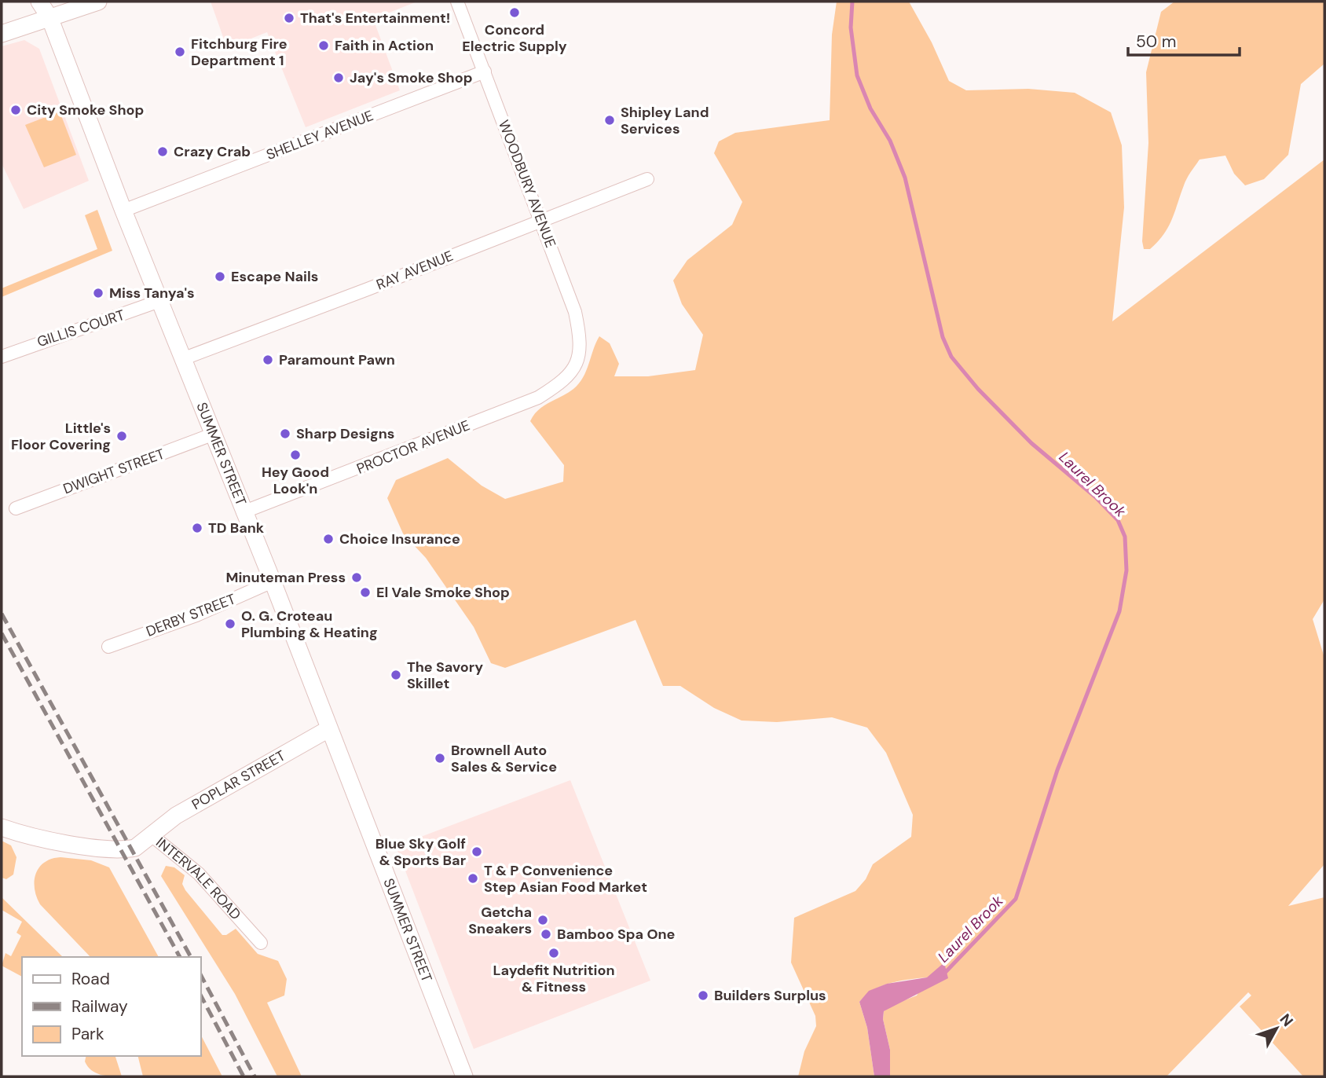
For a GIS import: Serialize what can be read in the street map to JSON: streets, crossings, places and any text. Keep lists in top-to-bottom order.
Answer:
{
  "streets": {
    "main road": ["SUMMER STREET", "POPLAR STREET", "INTERVALE ROAD"],
    "street": [
      "SHELLEY AVENUE",
      "WOODBURY AVENUE",
      "RAY AVENUE",
      "GILLIS COURT",
      "PROCTOR AVENUE",
      "DWIGHT STREET",
      "DERBY STREET"
    ]
  },
  "crossings": [
    ["SHELLEY AVENUE", "WOODBURY AVENUE"],
    ["SHELLEY AVENUE", "SUMMER STREET"],
    ["WOODBURY AVENUE", "RAY AVENUE"],
    ["WOODBURY AVENUE", "PROCTOR AVENUE"],
    ["RAY AVENUE", "SUMMER STREET"],
    ["GILLIS COURT", "SUMMER STREET"],
    ["PROCTOR AVENUE", "SUMMER STREET"],
    ["SUMMER STREET", "DWIGHT STREET"],
    ["SUMMER STREET", "DERBY STREET"],
    ["SUMMER STREET", "POPLAR STREET"],
    ["POPLAR STREET", "INTERVALE ROAD"]
  ],
  "water": ["Laurel Brook"],
  "places": [
    "Concord Electric Supply",
    "That's Entertainment!",
    "Faith in Action",
    "Fitchburg Fire Department 1",
    "Jay's Smoke Shop",
    "City Smoke Shop",
    "Shipley Land Services",
    "Crazy Crab",
    "Escape Nails",
    "Miss Tanya's",
    "Paramount Pawn",
    "Sharp Designs",
    "Little's Floor Covering",
    "Hey Good Look'n",
    "TD Bank",
    "Choice Insurance",
    "Minuteman Press",
    "El Vale Smoke Shop",
    "O. G. Croteau Plumbing & Heating",
    "The Savory Skillet",
    "Brownell Auto Sales & Service",
    "Blue Sky Golf & Sports Bar",
    "T & P Convenience Step Asian Food Market",
    "Getcha Sneakers",
    "Bamboo Spa One",
    "Laydefit Nutrition & Fitness",
    "Builders Surplus"
  ],
  "legend": ["Road", "Railway", "Park"],
  "scale_bar": "50 m",
  "north": "top right"
}
